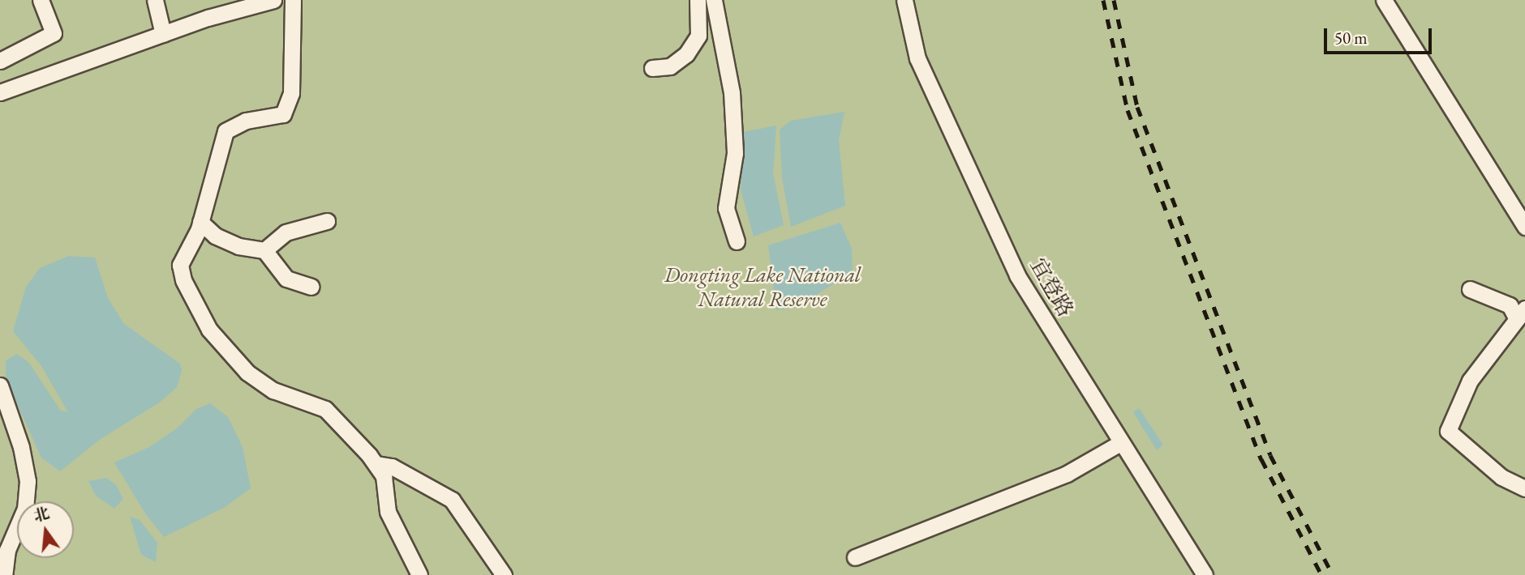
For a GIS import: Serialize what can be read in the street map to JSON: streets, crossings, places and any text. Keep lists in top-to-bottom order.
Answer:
{
  "streets": {
    "street": ["宜登路"]
  },
  "parks": ["Dongting Lake National Natural Reserve"],
  "scale_bar": "50 m",
  "north": "top"
}
